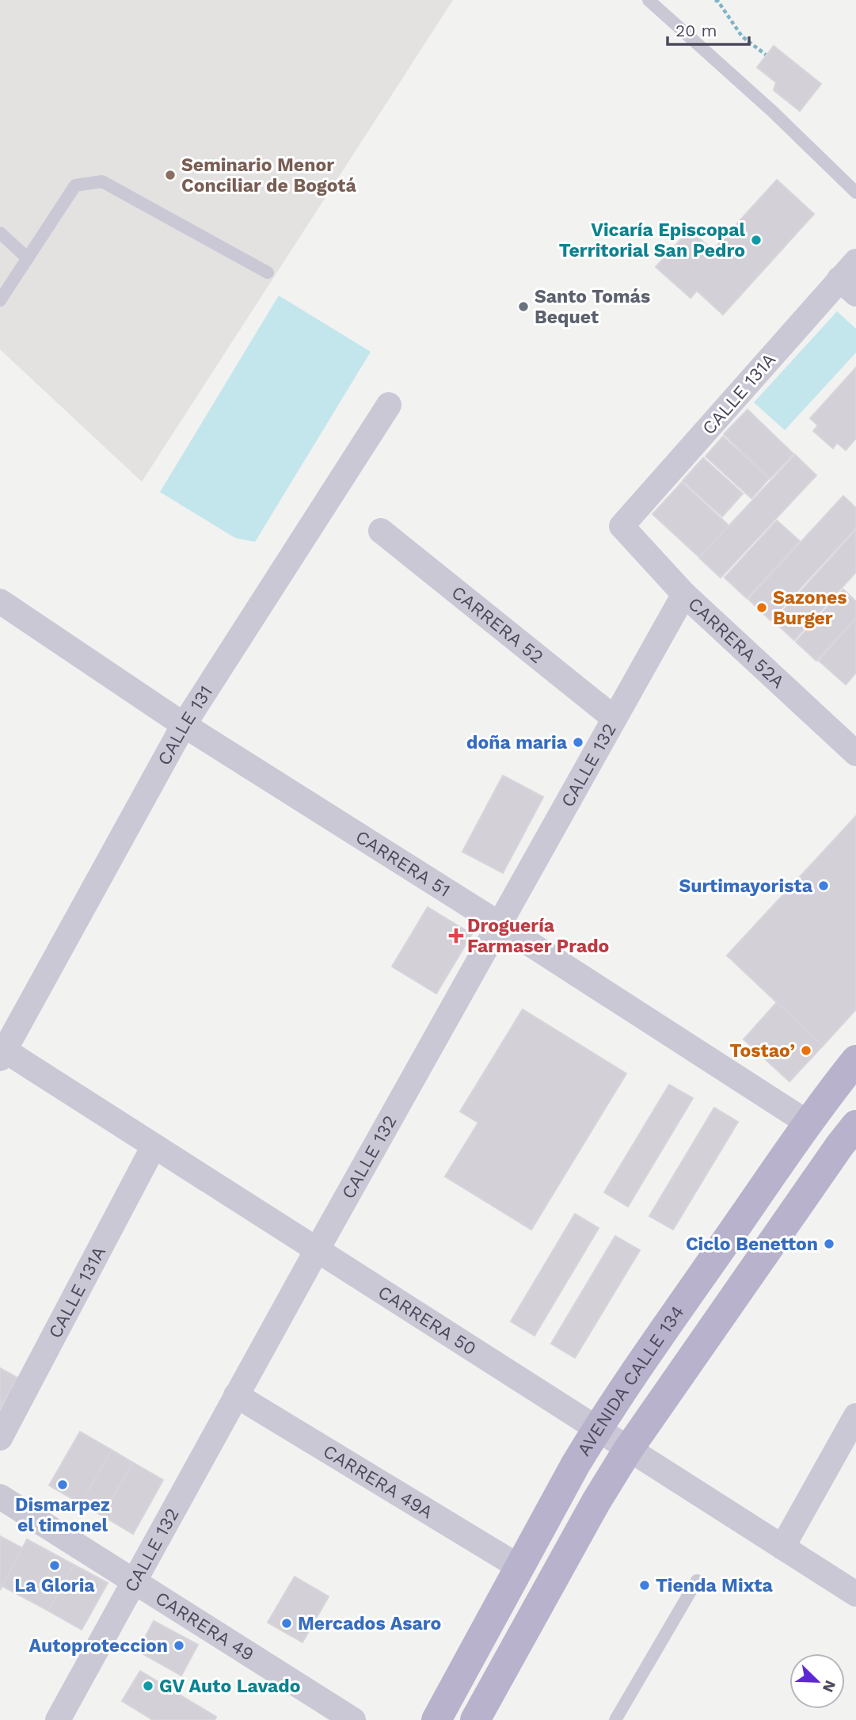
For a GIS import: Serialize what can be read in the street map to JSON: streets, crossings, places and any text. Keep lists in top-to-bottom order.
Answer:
{
  "streets": {
    "main road": ["AVENIDA CALLE 134"],
    "street": [
      "CALLE 131A",
      "CARRERA 52",
      "CARRERA 52A",
      "CALLE 131",
      "CALLE 132",
      "CARRERA 51",
      "CARRERA 50",
      "CARRERA 49A",
      "CARRERA 49"
    ]
  },
  "crossings": [
    ["CALLE 131A", "CARRERA 52A"],
    ["CALLE 131A", "CARRERA 50"],
    ["CARRERA 52", "CALLE 132"],
    ["CARRERA 52A", "CALLE 132"],
    ["CALLE 131", "CARRERA 51"],
    ["CALLE 131", "CARRERA 50"],
    ["CALLE 132", "CARRERA 51"],
    ["CALLE 132", "CARRERA 50"],
    ["CALLE 132", "CARRERA 49A"],
    ["CALLE 132", "CARRERA 49"],
    ["CARRERA 51", "AVENIDA CALLE 134"],
    ["CARRERA 50", "AVENIDA CALLE 134"],
    ["AVENIDA CALLE 134", "CARRERA 49A"]
  ],
  "places": {
    "other": [
      "Seminario Menor Conciliar de Bogotá",
      "Vicaría Episcopal Territorial San Pedro",
      "Santo Tomás Bequet",
      "Sazones Burger",
      "doña maria",
      "Surtimayorista",
      "Tostao’",
      "Ciclo Benetton",
      "Dismarpez el timonel",
      "La Gloria",
      "Tienda Mixta",
      "Mercados Asaro",
      "Autoproteccion",
      "GV Auto Lavado"
    ],
    "health": ["Droguería Farmaser Prado"]
  },
  "scale_bar": "20 m",
  "north": "bottom right"
}
